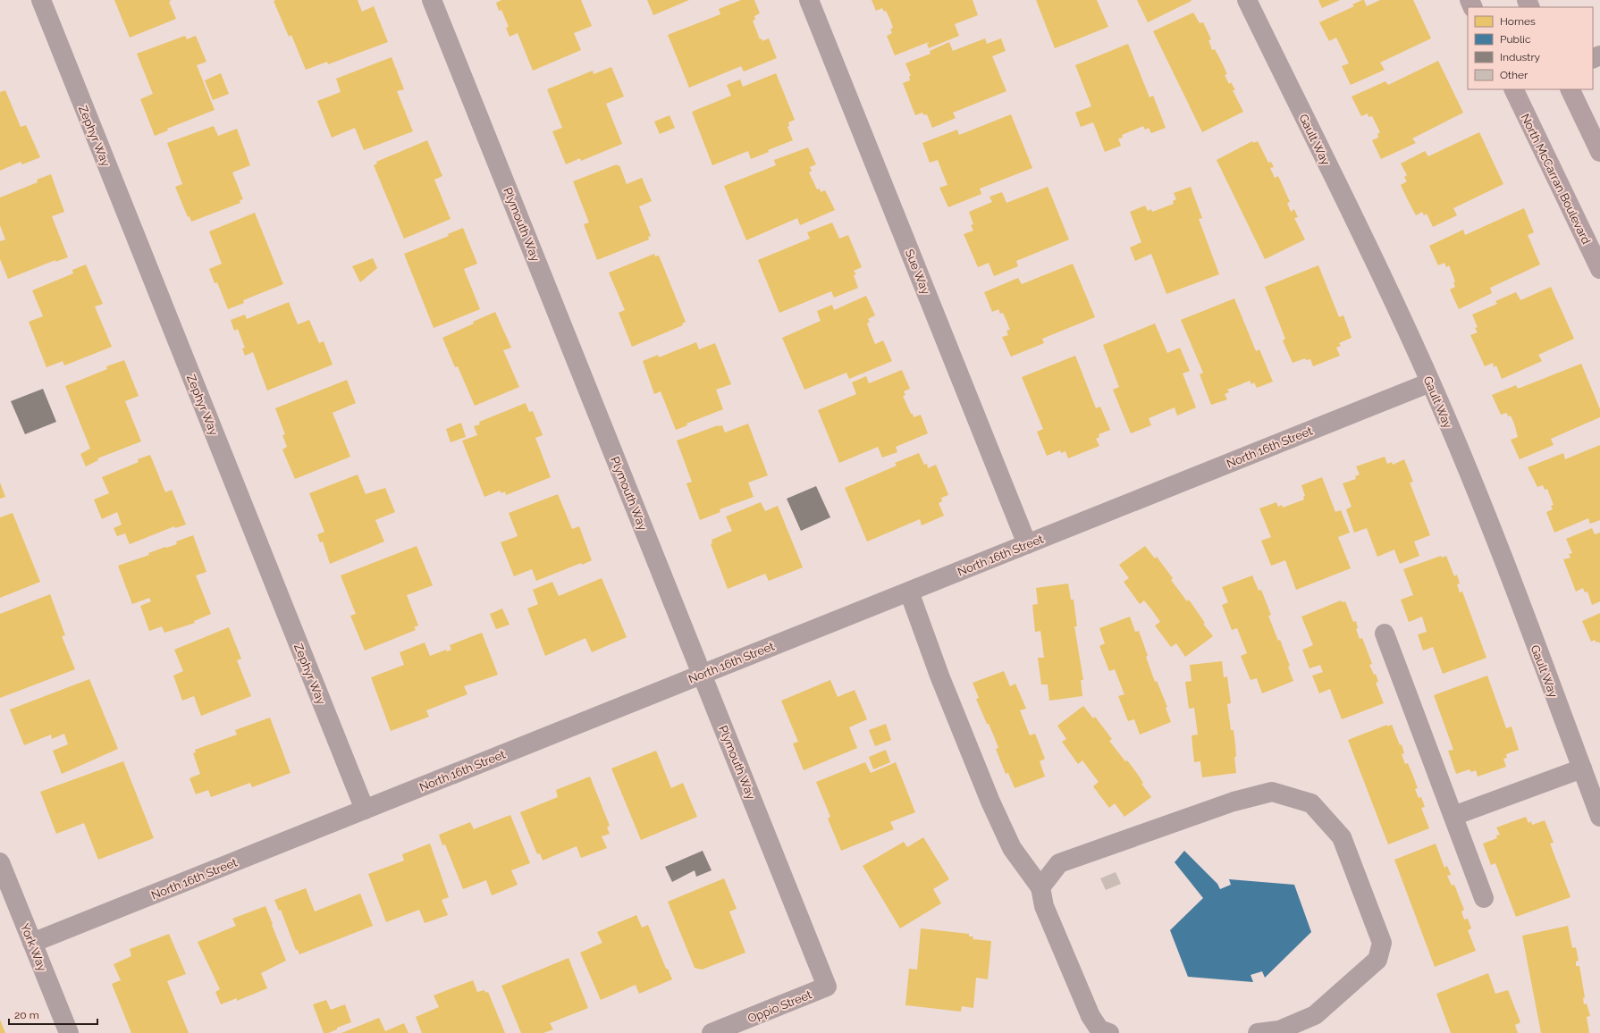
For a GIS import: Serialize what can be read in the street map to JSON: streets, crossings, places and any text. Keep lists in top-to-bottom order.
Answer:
{
  "streets": {
    "main road": ["North McCarran Boulevard"],
    "street": [
      "Zephyr Way",
      "Gault Way",
      "Plymouth Way",
      "Sue Way",
      "North 16th Street",
      "York Way",
      "Oppio Street"
    ]
  },
  "crossings": [
    ["Zephyr Way", "North 16th Street"],
    ["Gault Way", "North 16th Street"],
    ["Plymouth Way", "North 16th Street"],
    ["Plymouth Way", "Oppio Street"],
    ["Sue Way", "North 16th Street"],
    ["North 16th Street", "York Way"]
  ],
  "legend": [
    "Homes",
    "Public",
    "Industry",
    "Other"
  ],
  "scale_bar": "20 m"
}
